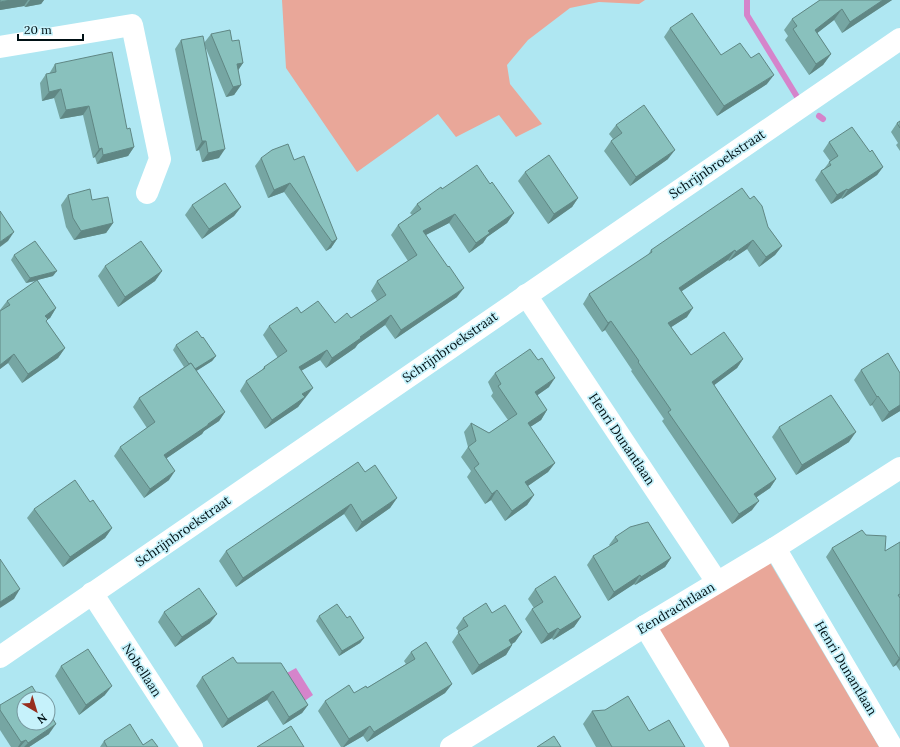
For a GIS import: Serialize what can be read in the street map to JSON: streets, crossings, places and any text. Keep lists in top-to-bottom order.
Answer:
{
  "streets": {
    "street": [
      "Schrijnbroekstraat",
      "Henri Dunantlaan",
      "Eendrachtlaan",
      "Nobellaan"
    ]
  },
  "crossings": [
    ["Schrijnbroekstraat", "Henri Dunantlaan"],
    ["Schrijnbroekstraat", "Nobellaan"],
    ["Henri Dunantlaan", "Eendrachtlaan"]
  ],
  "scale_bar": "20 m",
  "north": "bottom right"
}
